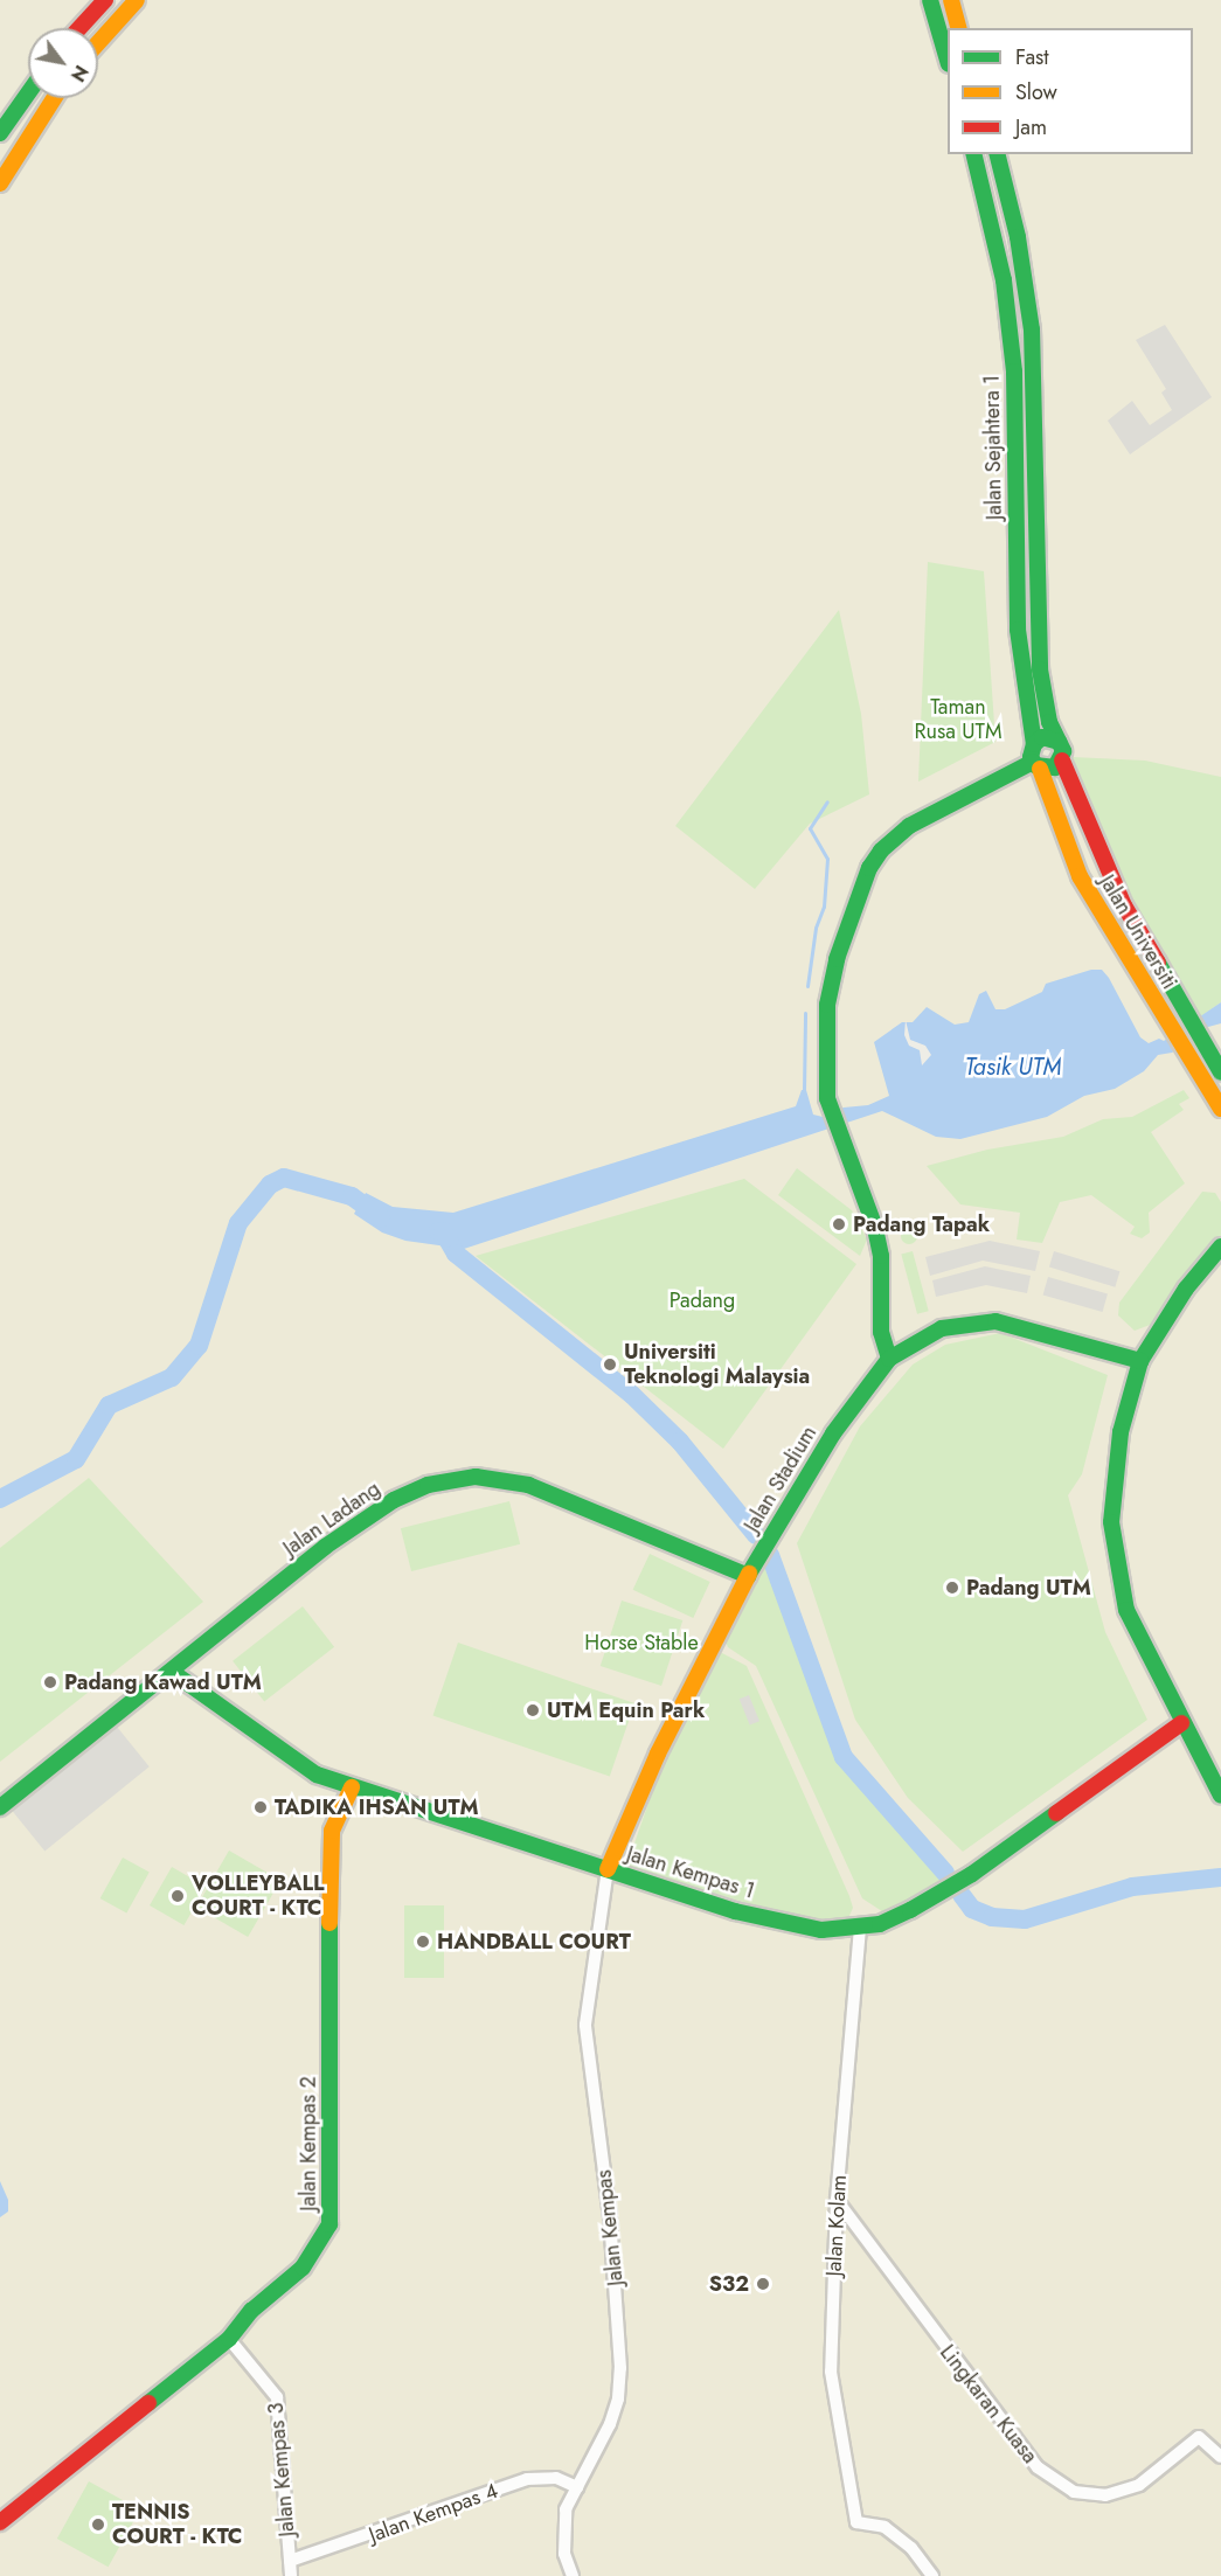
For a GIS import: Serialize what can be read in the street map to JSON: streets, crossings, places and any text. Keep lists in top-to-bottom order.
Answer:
{
  "streets": {
    "main road": [
      "Jalan Sejahtera 1",
      "Jalan Universiti",
      "Jalan Stadium",
      "Jalan Ladang",
      "Jalan Kempas 1",
      "Jalan Kempas 2"
    ],
    "street": [
      "Jalan Kolam",
      "Jalan Kempas",
      "Lingkaran Kuasa",
      "Jalan Kempas 3",
      "Jalan Kempas 4"
    ]
  },
  "crossings": [
    ["Jalan Sejahtera 1", "Jalan Universiti"],
    ["Jalan Stadium", "Jalan Ladang"],
    ["Jalan Stadium", "Jalan Kempas 1"],
    ["Jalan Stadium", "Jalan Kempas"],
    ["Jalan Ladang", "Jalan Kempas 1"],
    ["Jalan Kempas 1", "Jalan Kempas 2"],
    ["Jalan Kempas 1", "Jalan Kolam"],
    ["Jalan Kempas 1", "Jalan Kempas"],
    ["Jalan Kempas 2", "Jalan Kempas 3"],
    ["Jalan Kolam", "Lingkaran Kuasa"],
    ["Jalan Kempas", "Jalan Kempas 4"],
    ["Jalan Kempas 3", "Jalan Kempas 4"]
  ],
  "water": ["Tasik UTM"],
  "parks": ["Taman Rusa UTM", "Padang", "Horse Stable"],
  "places": [
    "Padang Tapak",
    "Universiti Teknologi Malaysia",
    "Padang UTM",
    "Padang Kawad UTM",
    "UTM Equin Park",
    "TADIKA IHSAN UTM",
    "VOLLEYBALL COURT - KTC",
    "HANDBALL COURT",
    "S32",
    "TENNIS COURT - KTC"
  ],
  "legend": ["Fast", "Slow", "Jam"],
  "north": "bottom right"
}
